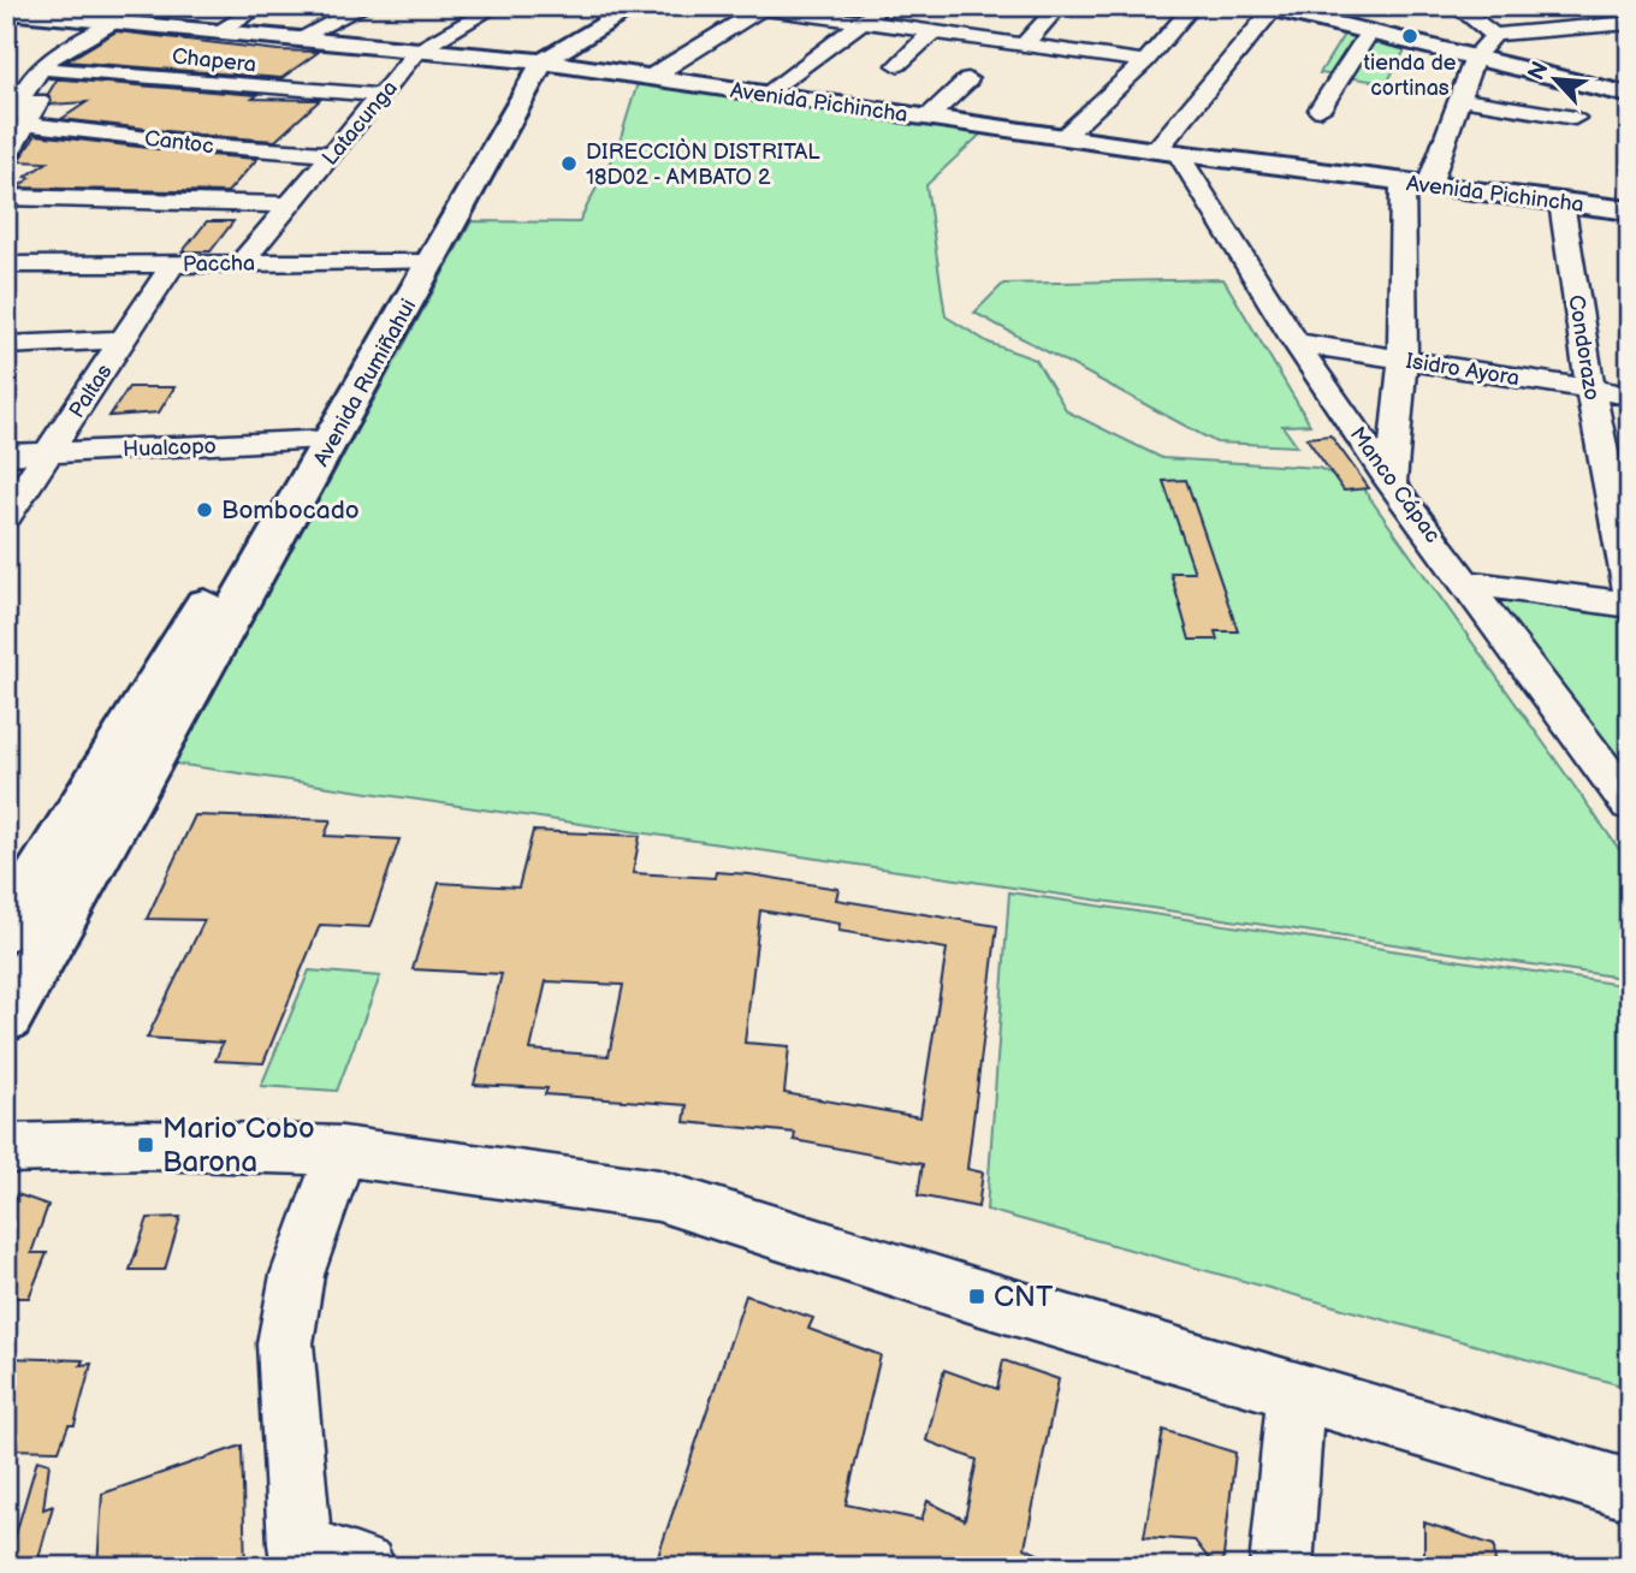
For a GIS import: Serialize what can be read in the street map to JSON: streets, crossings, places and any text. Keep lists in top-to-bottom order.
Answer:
{
  "streets": {
    "main road": ["Avenida Pichincha", "Avenida Rumiñahui"],
    "street": [
      "Chapera",
      "Latacunga",
      "Cantoc",
      "Paccha",
      "Condorazo",
      "Isidro Ayora",
      "Paltas",
      "Hualcopo",
      "Manco Cápac"
    ]
  },
  "crossings": [
    ["Chapera", "Latacunga"],
    ["Avenida Pichincha", "Latacunga"],
    ["Avenida Pichincha", "Condorazo"],
    ["Avenida Pichincha", "Avenida Rumiñahui"],
    ["Avenida Pichincha", "Manco Cápac"],
    ["Latacunga", "Cantoc"],
    ["Latacunga", "Paccha"],
    ["Paccha", "Avenida Rumiñahui"],
    ["Paccha", "Paltas"],
    ["Condorazo", "Isidro Ayora"],
    ["Isidro Ayora", "Manco Cápac"],
    ["Avenida Rumiñahui", "Hualcopo"],
    ["Paltas", "Hualcopo"]
  ],
  "places": {
    "other": ["tienda de cortinas", "DIRECCIÒN DISTRITAL 18D02 - AMBATO 2", "Bombocado"],
    "transit": ["Mario Cobo Barona", "CNT"]
  },
  "north": "top left"
}
